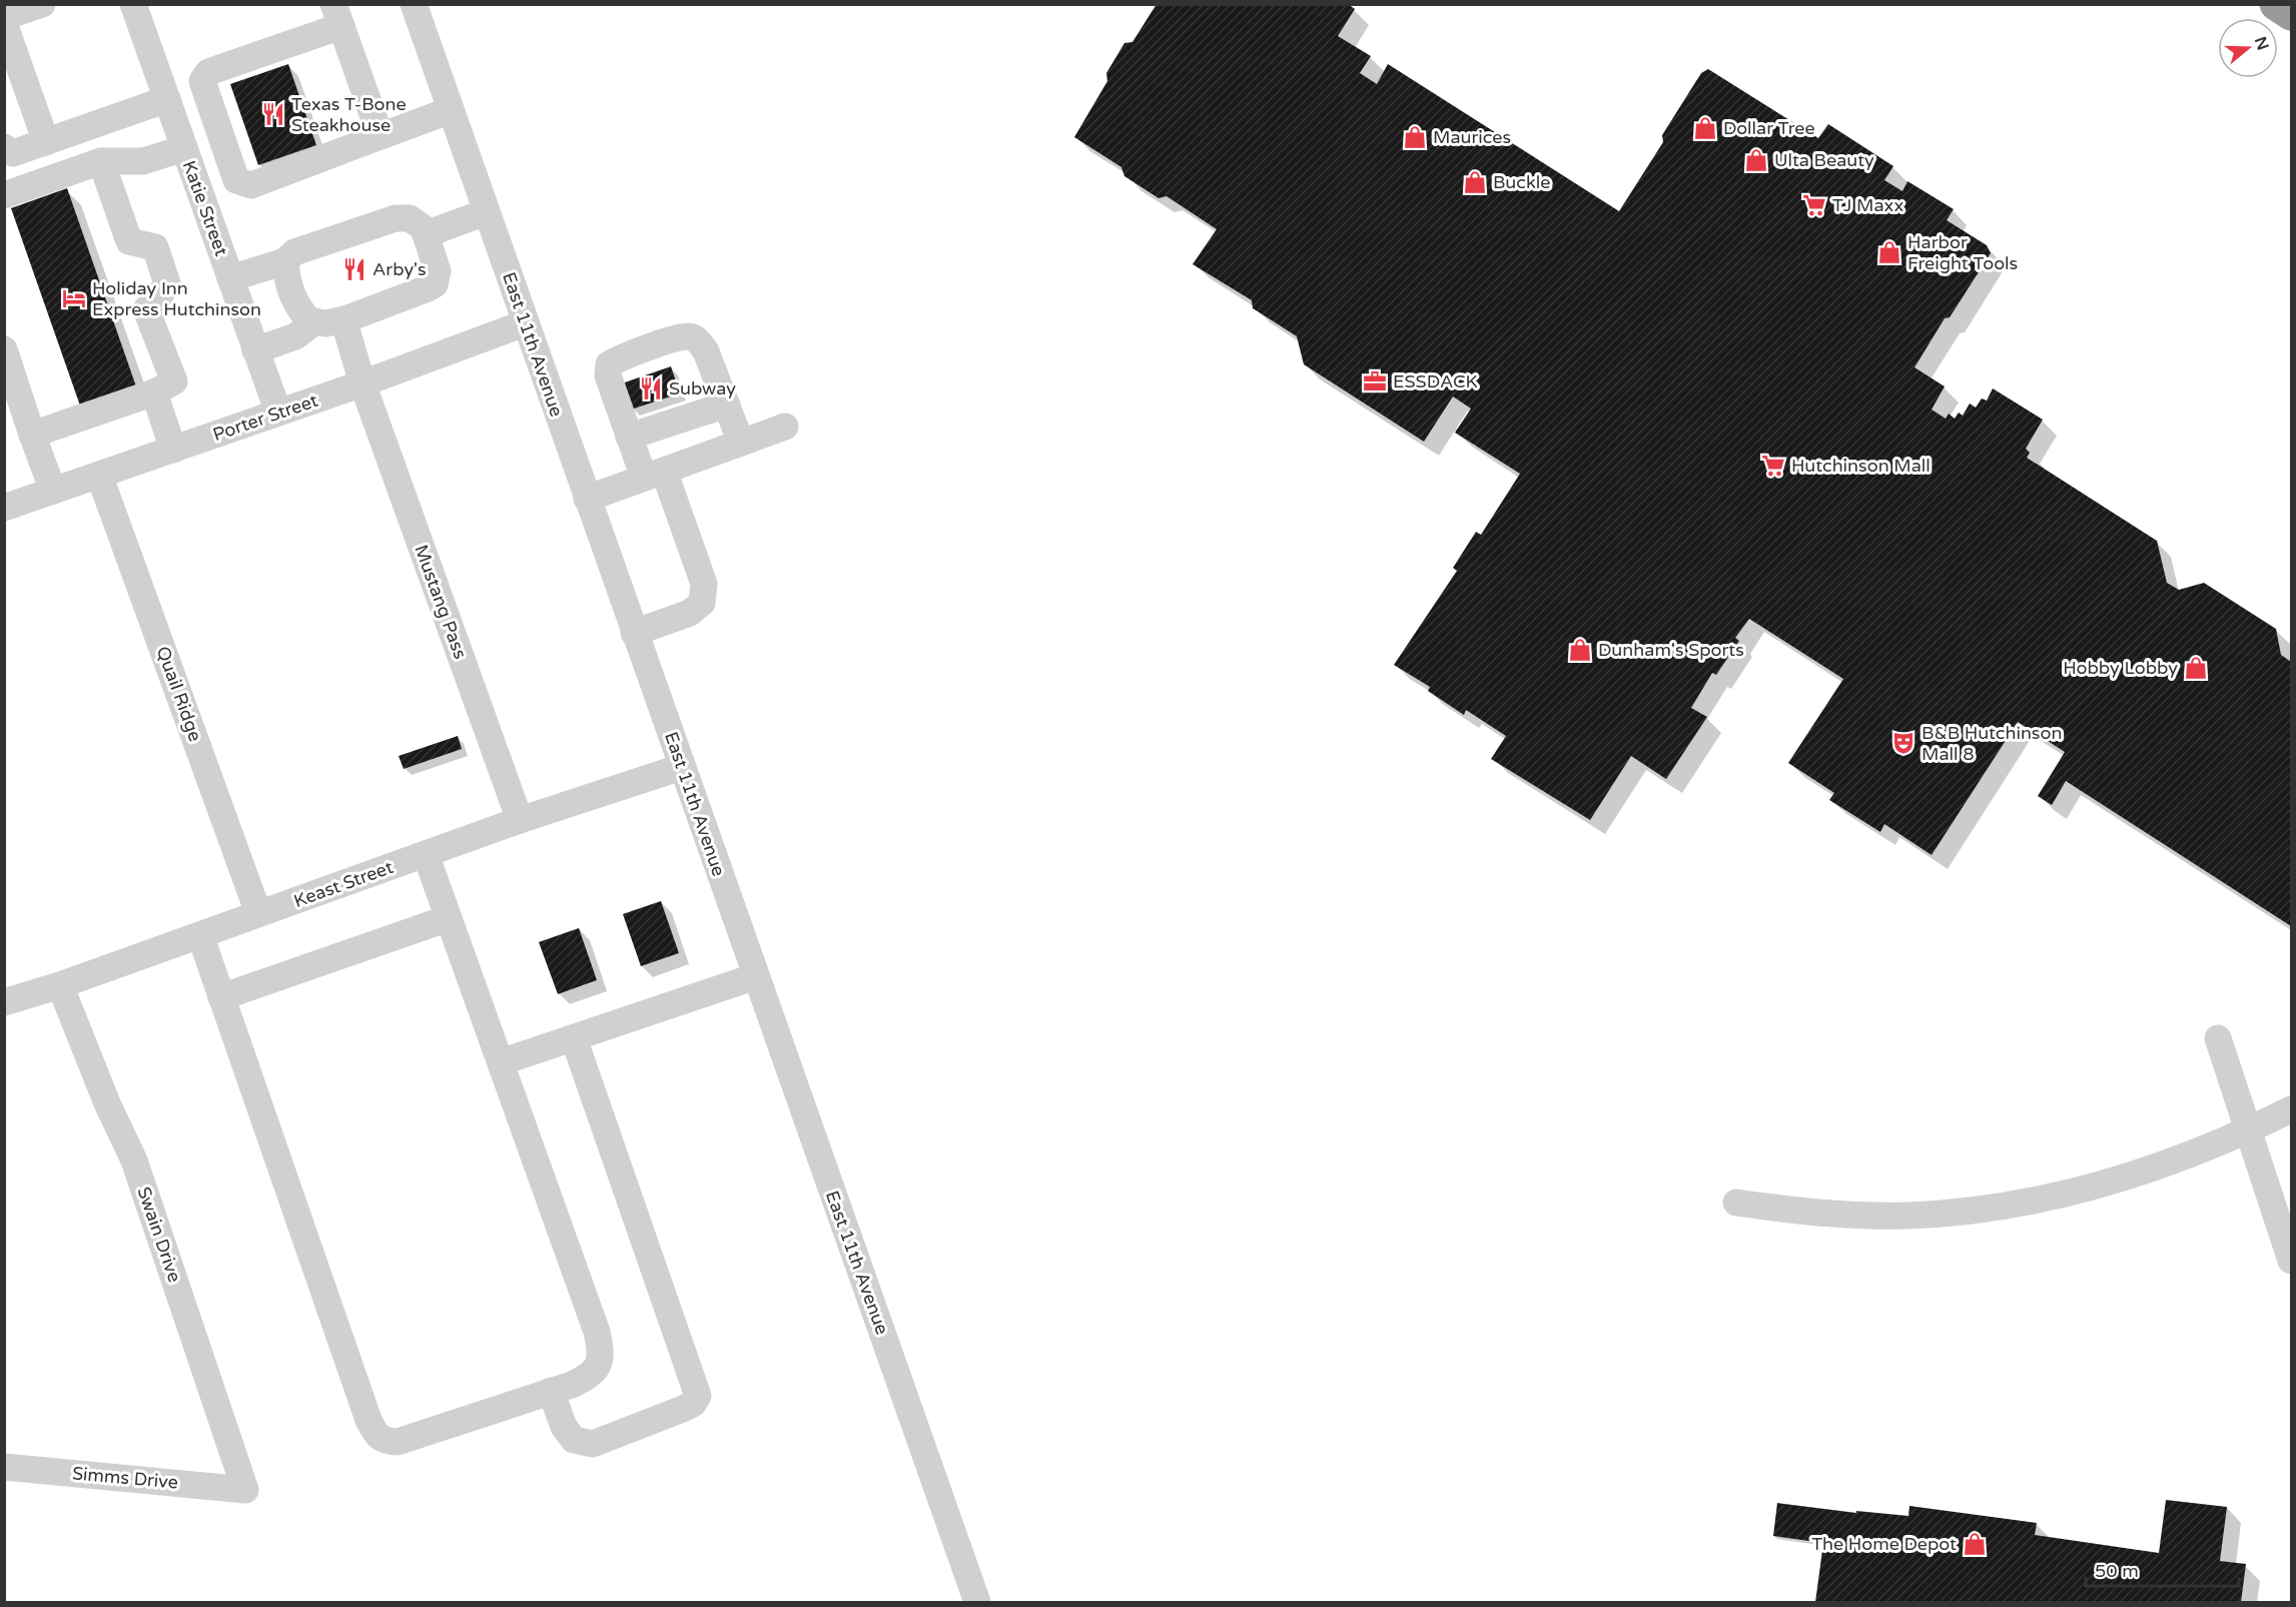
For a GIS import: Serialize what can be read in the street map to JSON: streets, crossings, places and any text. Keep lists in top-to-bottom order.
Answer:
{
  "streets": {
    "street": [
      "Katie Street",
      "East 11th Avenue",
      "Porter Street",
      "Mustang Pass",
      "Quail Ridge",
      "Keast Street",
      "Swain Drive",
      "Simms Drive"
    ]
  },
  "crossings": [
    ["Katie Street", "Porter Street"],
    ["East 11th Avenue", "Porter Street"],
    ["East 11th Avenue", "Keast Street"],
    ["Porter Street", "Mustang Pass"],
    ["Porter Street", "Quail Ridge"],
    ["Mustang Pass", "Keast Street"],
    ["Quail Ridge", "Keast Street"],
    ["Keast Street", "Swain Drive"],
    ["Swain Drive", "Simms Drive"]
  ],
  "places": {
    "restaurant": ["Texas T-Bone Steakhouse", "Arby's", "Subway"],
    "shop": [
      "Dollar Tree",
      "Maurices",
      "Ulta Beauty",
      "Buckle",
      "Harbor Freight Tools",
      "Dunham's Sports",
      "Hobby Lobby",
      "The Home Depot"
    ],
    "supermarket": ["TJ Maxx", "Hutchinson Mall"],
    "hotel": ["Holiday Inn Express Hutchinson"],
    "office": ["ESSDACK"],
    "theatre": ["B&B Hutchinson Mall 8"]
  },
  "scale_bar": "50 m",
  "north": "right"
}
